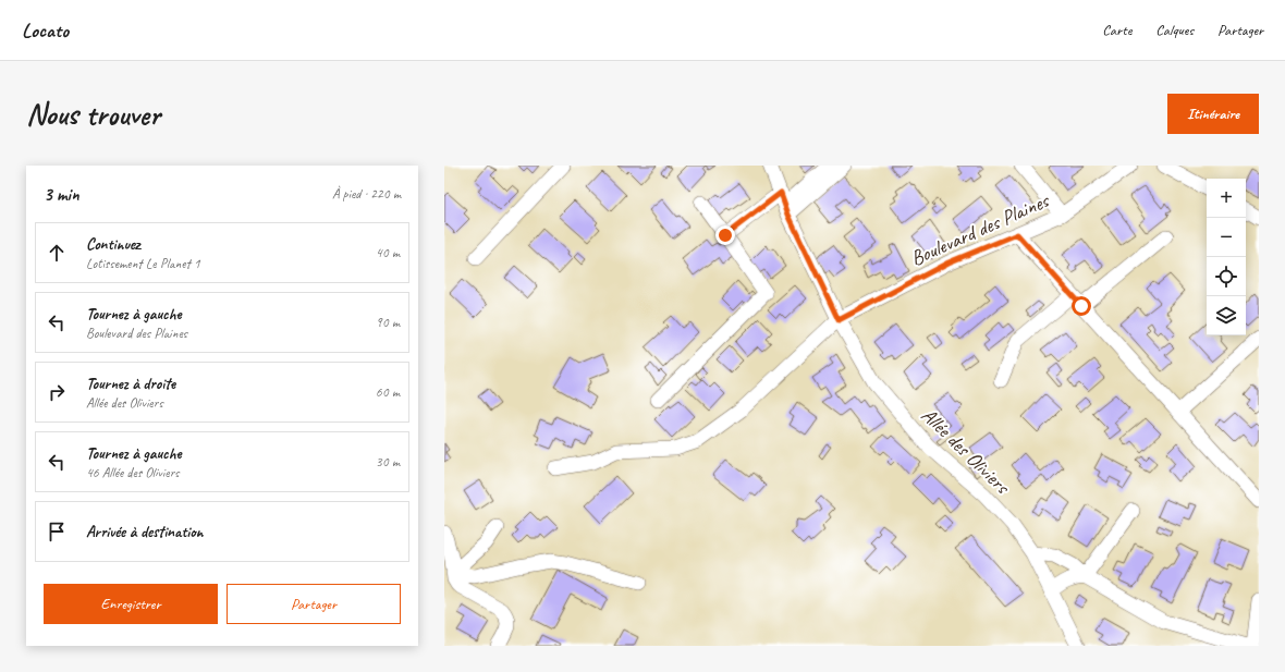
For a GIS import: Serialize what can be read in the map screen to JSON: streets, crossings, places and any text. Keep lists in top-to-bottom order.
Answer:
{
  "streets": {
    "street": ["Boulevard des Plaines", "Allée des Oliviers"]
  },
  "crossings": [
    ["Boulevard des Plaines", "Allée des Oliviers"]
  ],
  "page": {
    "header": "Locato",
    "nav": ["Carte", "Calques", "Partager"],
    "buttons": [
      "Itinéraire",
      ["Enregistrer", "Partager"]
    ],
    "title": "Nous trouver",
    "heading": ["3 min", "À pied · 220 m"],
    "map_buttons": ["+", "−"],
    "list": [
      ["Continuez", "Lotissement Le Planet 1", "40 m"],
      ["Tournez à gauche", "Boulevard des Plaines", "90 m"],
      ["Tournez à droite", "Allée des Oliviers", "60 m"],
      ["Tournez à gauche", "46 Allée des Oliviers", "30 m"],
      "Arrivée à destination"
    ]
  }
}
